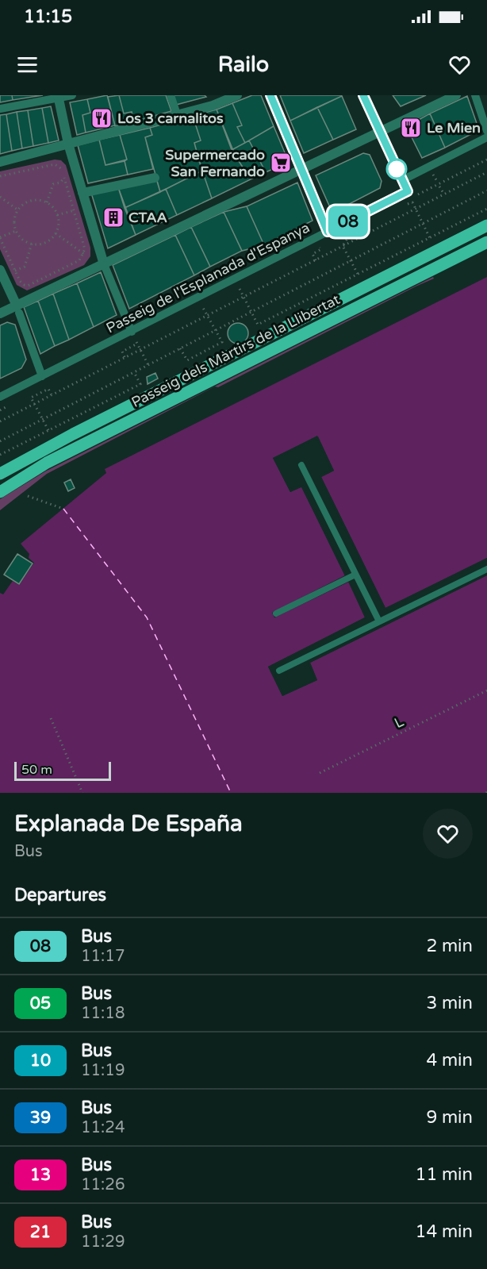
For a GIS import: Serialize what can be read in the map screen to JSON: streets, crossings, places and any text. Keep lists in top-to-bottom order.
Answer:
{
  "streets": {
    "main road": ["Passeig dels Màrtirs de la Llibertat"],
    "street": ["Passeig de l'Esplanada d'Espanya"],
    "path": ["L"]
  },
  "places": {
    "restaurant": ["Los 3 carnalitos", "Le Mien"],
    "supermarket": ["Supermercado San Fernando"],
    "building": ["CTAA"]
  },
  "lines": ["bus line 08"],
  "scale_bar": "50 m",
  "page": {
    "status": "11:15",
    "header": "Railo",
    "on_map": "08",
    "scale": "50 m",
    "heading": [
      ["Explanada De España", "Bus"],
      "Departures"
    ],
    "list": [
      {
        "mark": "08",
        "name": "Bus",
        "note": "11:17",
        "value": "2 min"
      },
      {
        "mark": "05",
        "name": "Bus",
        "note": "11:18",
        "value": "3 min"
      },
      {
        "mark": "10",
        "name": "Bus",
        "note": "11:19",
        "value": "4 min"
      },
      {
        "mark": "39",
        "name": "Bus",
        "note": "11:24",
        "value": "9 min"
      },
      {
        "mark": "13",
        "name": "Bus",
        "note": "11:26",
        "value": "11 min"
      },
      {
        "mark": "21",
        "name": "Bus",
        "note": "11:29",
        "value": "14 min"
      }
    ]
  }
}
